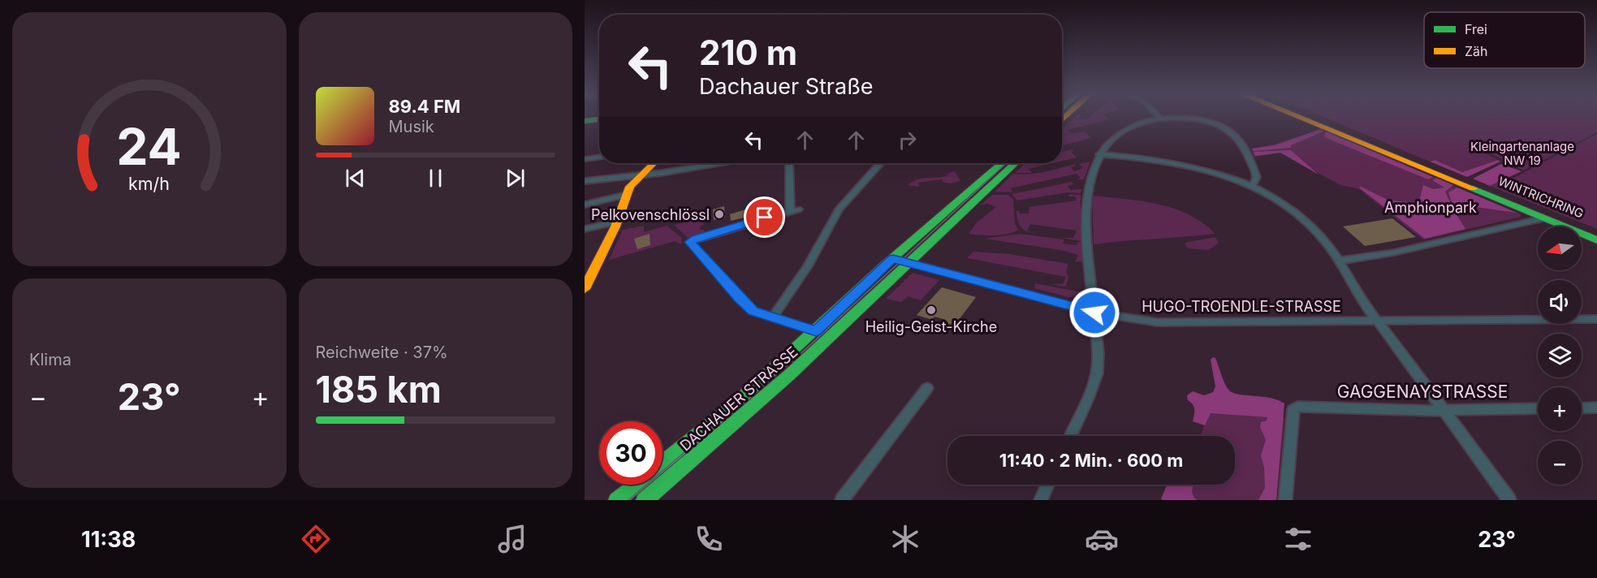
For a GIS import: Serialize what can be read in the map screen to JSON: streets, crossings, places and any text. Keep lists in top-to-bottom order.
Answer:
{
  "streets": {
    "main road": ["WINTRICHRING", "DACHAUER STRASSE"],
    "street": ["HUGO-TROENDLE-STRASSE", "GAGGENAYSTRASSE"]
  },
  "crossings": [
    ["HUGO-TROENDLE-STRASSE", "DACHAUER STRASSE"]
  ],
  "parks": ["Kleingartenanlage NW 19", "Amphionpark"],
  "places": ["Pelkovenschlössl", "Heilig-Geist-Kirche"],
  "legend": ["Frei", "Zäh"],
  "north": "left",
  "page": {
    "turn": ["210 m", "Dachauer Straße"],
    "song": ["89.4 FM", "Musik"],
    "map_buttons": ["+", "−"],
    "tile": [
      "Klima",
      ["Reichweite · 37%", "185 km"]
    ],
    "heat": ["−", "23°", "+"],
    "limit": "30",
    "trip": "11:40 · 2 Min. · 600 m",
    "tabs": ["11:38", "23°"],
    "gauge": ["24", "km/h"]
  }
}
